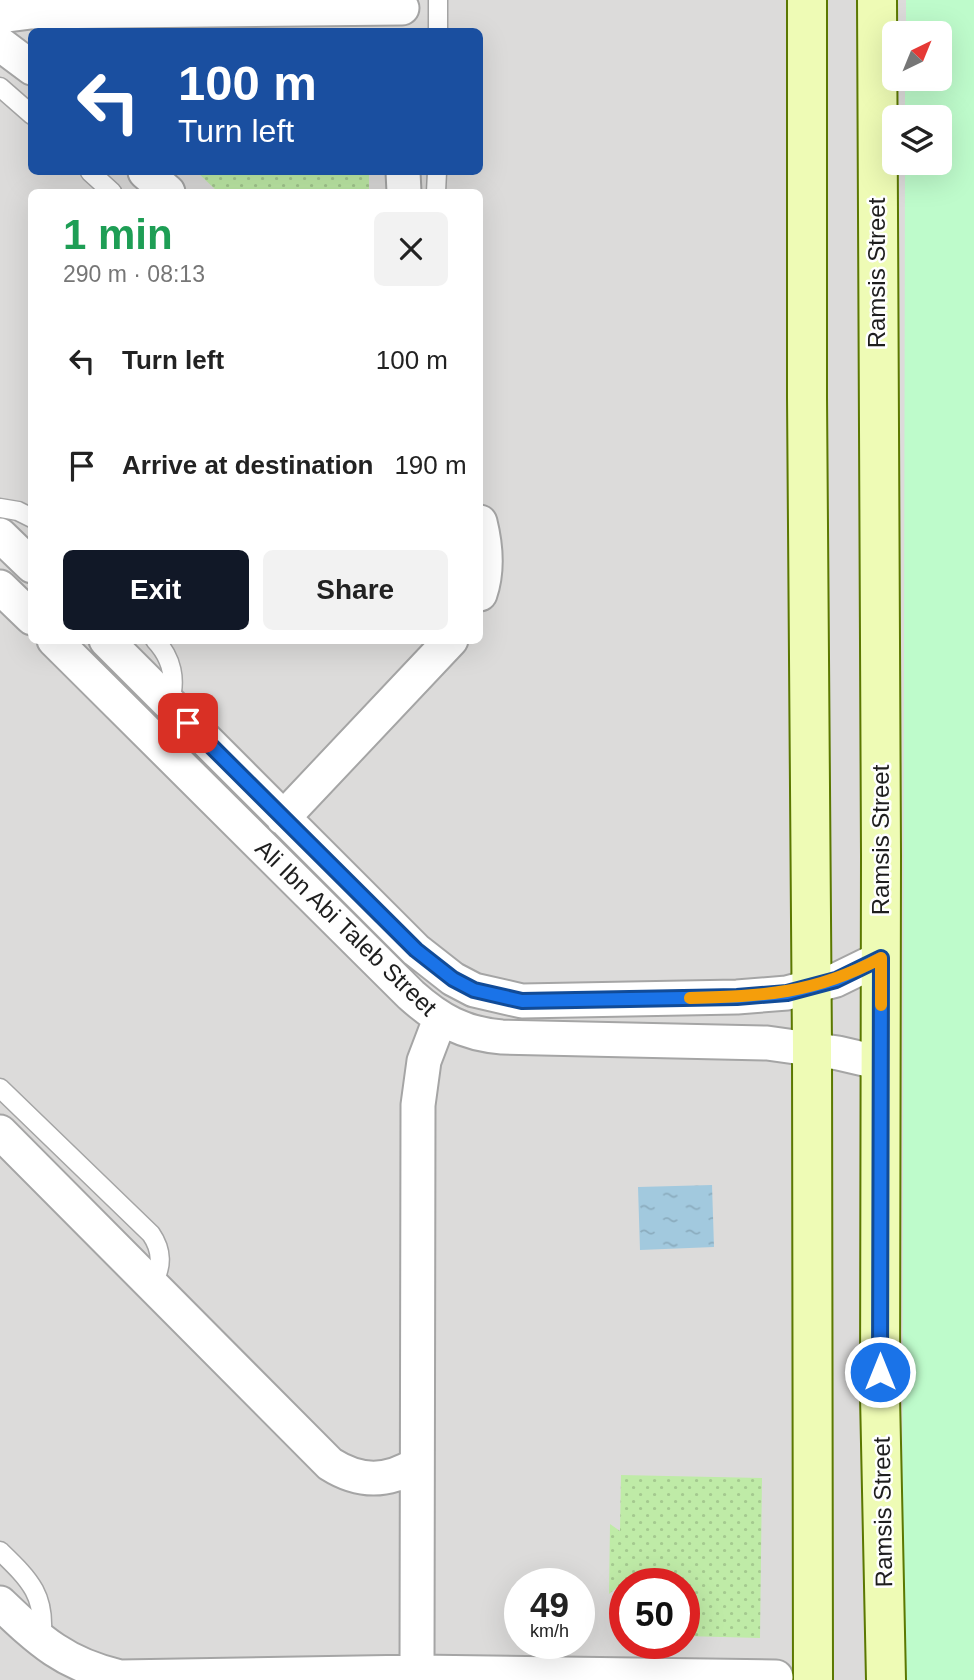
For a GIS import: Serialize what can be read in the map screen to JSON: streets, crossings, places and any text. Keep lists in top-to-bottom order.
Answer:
{
  "streets": {
    "main road": ["Ramsis Street"],
    "street": ["Ali Ibn Abi Taleb Street"]
  },
  "crossings": [
    ["Ramsis Street", "Ali Ibn Abi Taleb Street"]
  ],
  "north": "top right",
  "page": {
    "turn": ["100 m", "Turn left"],
    "heading": ["1 min", "290 m · 08:13"],
    "list": [
      {
        "name": "Turn left",
        "value": "100 m"
      },
      {
        "name": "Arrive at destination",
        "value": "190 m"
      }
    ],
    "buttons": ["Exit", "Share"],
    "speed": "49 km/h",
    "limit": "50"
  }
}
